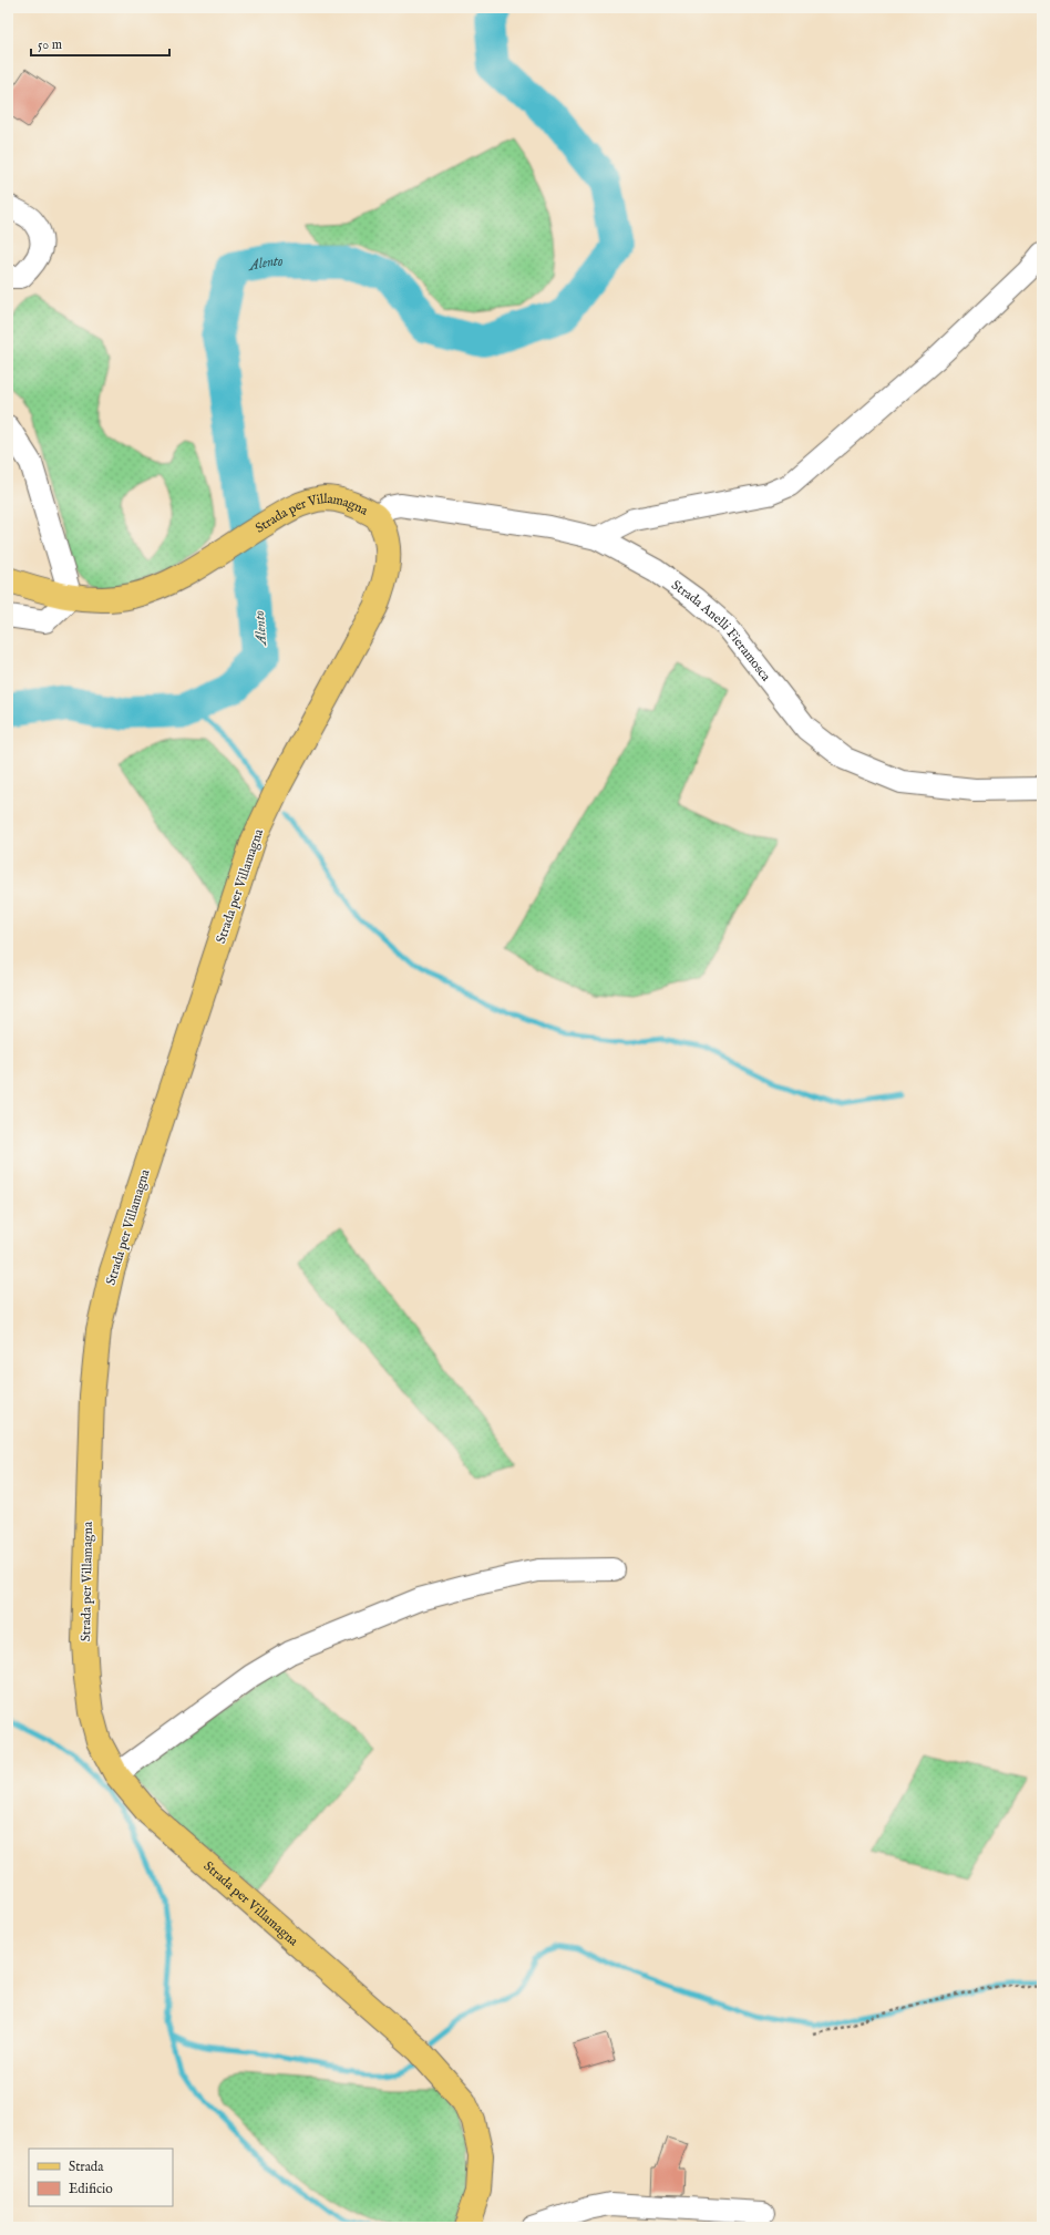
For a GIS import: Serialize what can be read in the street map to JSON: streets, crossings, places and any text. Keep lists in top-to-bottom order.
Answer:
{
  "streets": {
    "main road": ["Strada per Villamagna"],
    "street": ["Strada Anelli Fieramosca"]
  },
  "crossings": [
    ["Strada per Villamagna", "Strada Anelli Fieramosca"]
  ],
  "water": ["Alento"],
  "legend": ["Strada", "Edificio"],
  "scale_bar": "50 m"
}
